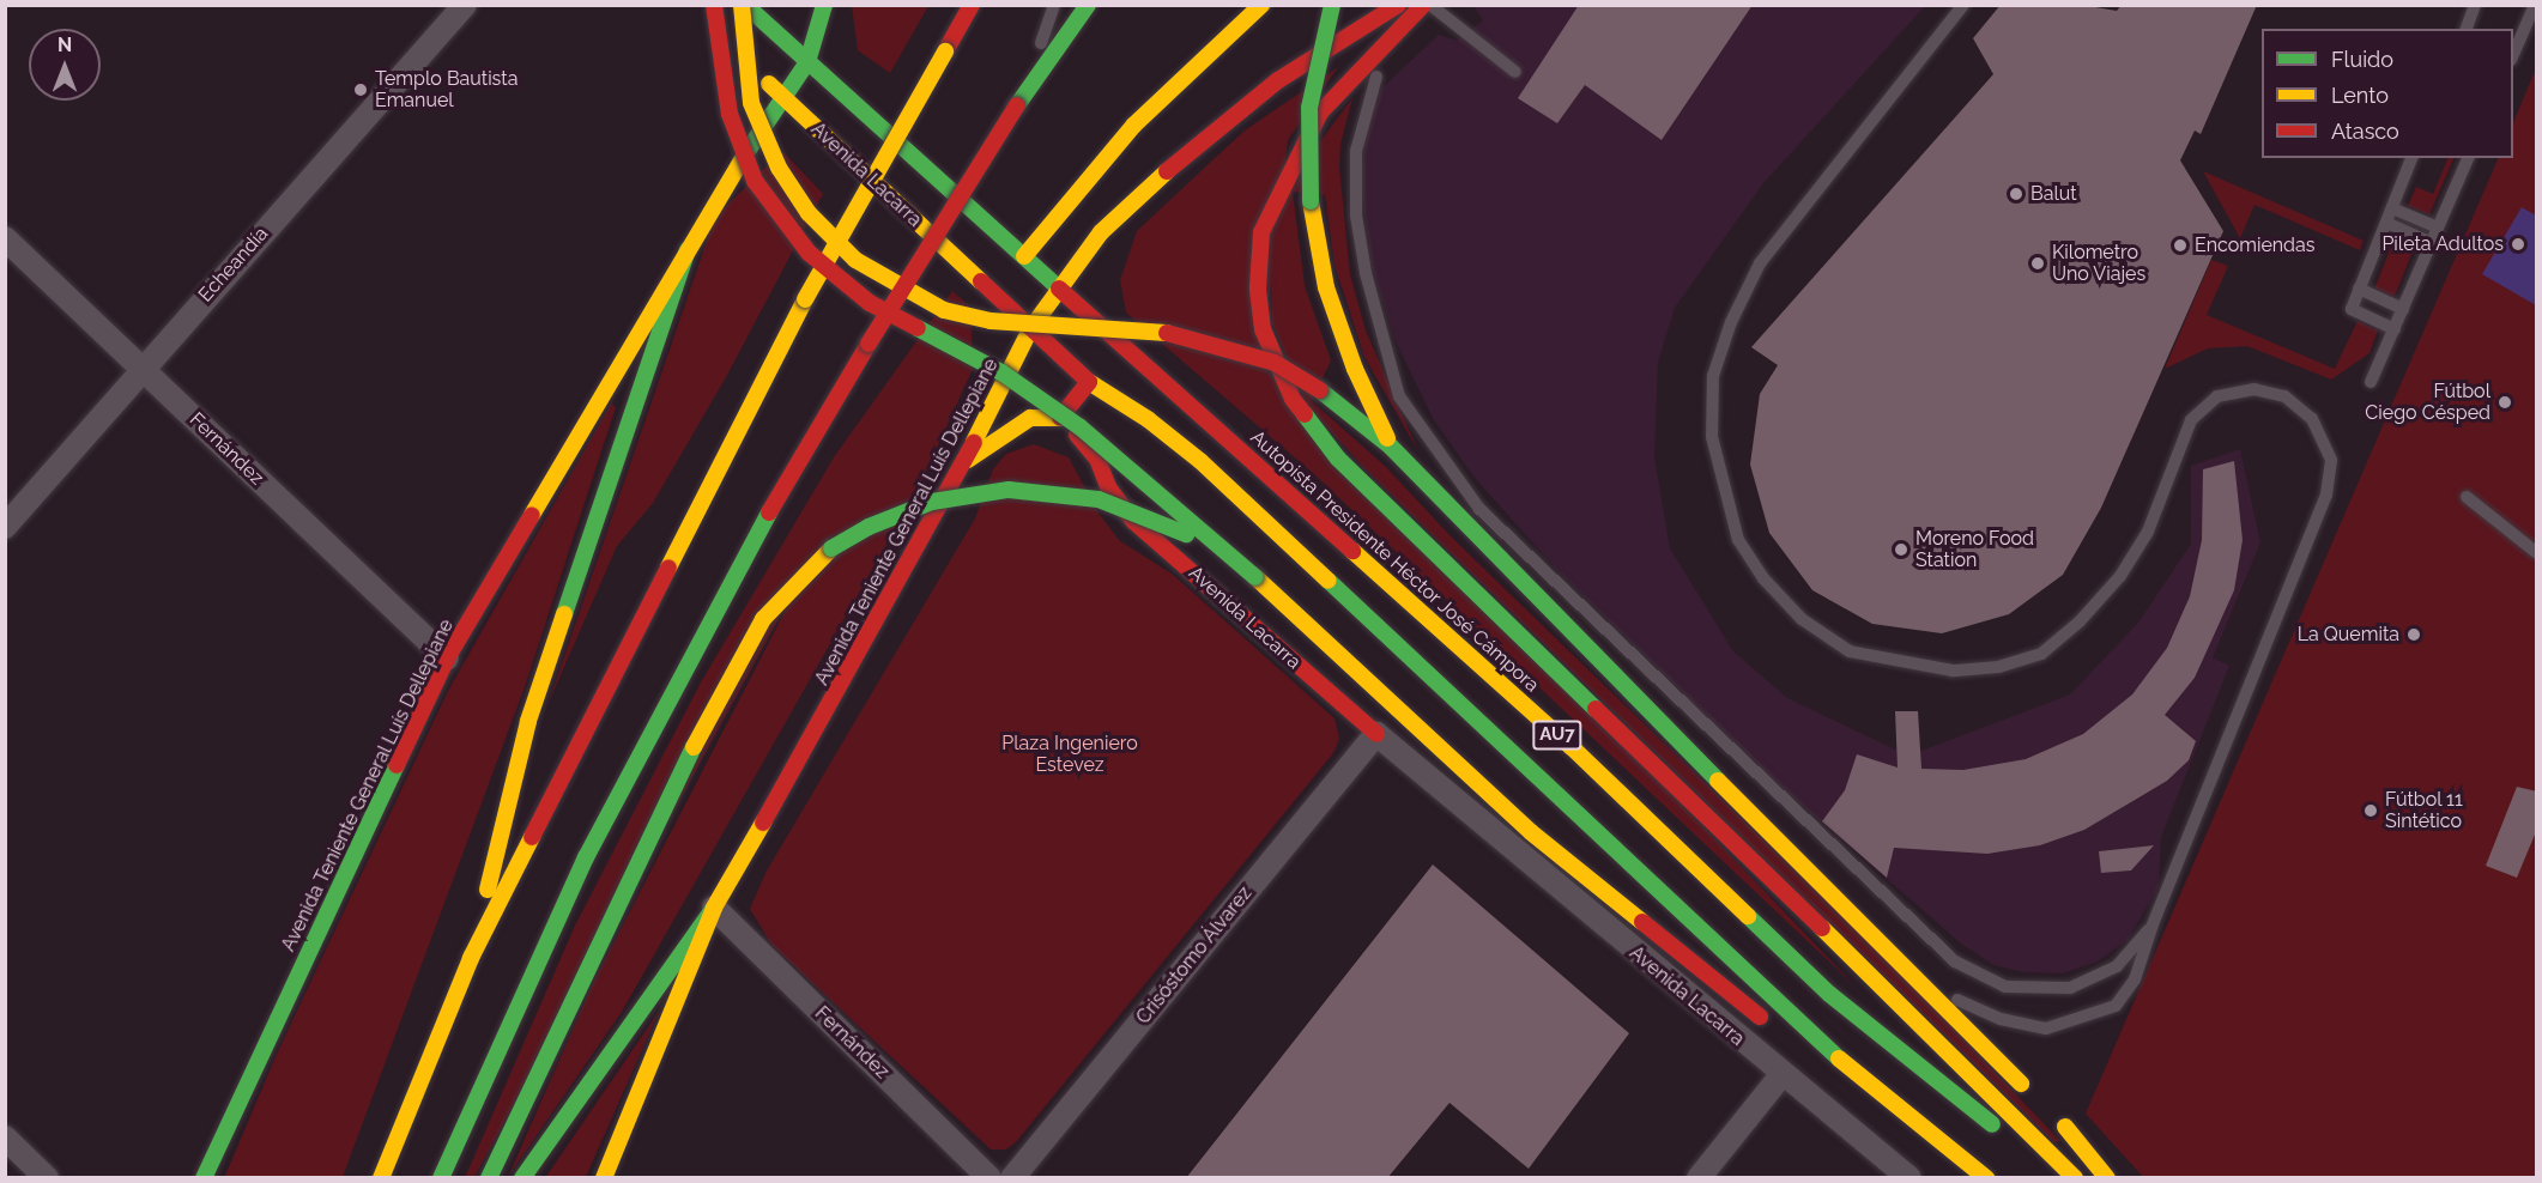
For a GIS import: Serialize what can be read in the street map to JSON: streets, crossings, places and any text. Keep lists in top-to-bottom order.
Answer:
{
  "streets": {
    "main road": [
      "Avenida Lacarra",
      "Avenida Teniente General Luís Dellepiane",
      "Autopista Presidente Héctor José Cámpora",
      "AU7"
    ],
    "street": ["Echeandía", "Fernández", "Crisóstomo Álvarez"]
  },
  "crossings": [
    ["Avenida Lacarra", "Avenida Teniente General Luís Dellepiane"],
    ["Avenida Lacarra", "AU7"],
    ["Avenida Lacarra", "Crisóstomo Álvarez"],
    ["Echeandía", "Fernández"],
    ["Fernández", "Avenida Teniente General Luís Dellepiane"],
    ["Avenida Teniente General Luís Dellepiane", "Autopista Presidente Héctor José Cámpora"]
  ],
  "parks": ["Plaza Ingeniero Estevez"],
  "places": [
    "Templo Bautista Emanuel",
    "Balut",
    "Pileta Adultos",
    "Encomiendas",
    "Kilometro Uno Viajes",
    "Fútbol Ciego Césped",
    "Moreno Food Station",
    "La Quemita",
    "Fútbol 11 Sintético"
  ],
  "legend": ["Fluido", "Lento", "Atasco"],
  "north": "top"
}
